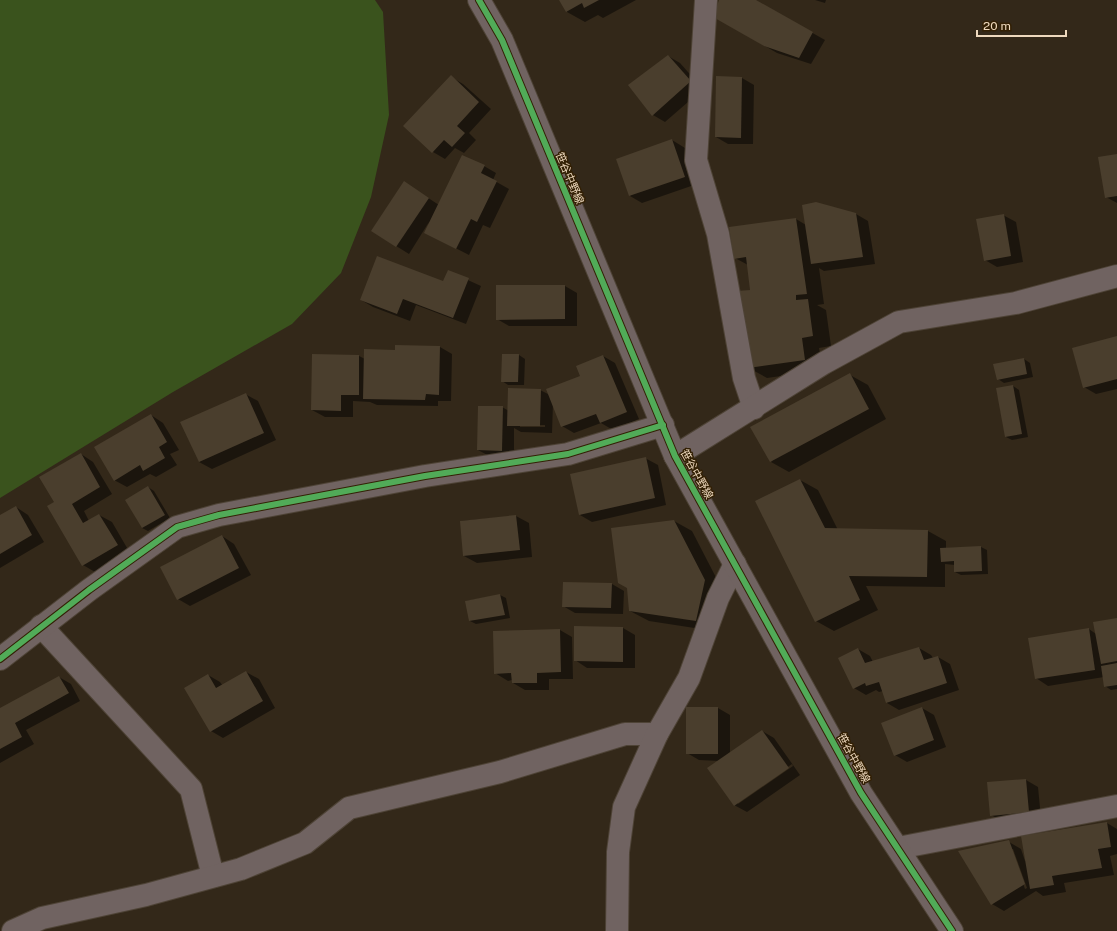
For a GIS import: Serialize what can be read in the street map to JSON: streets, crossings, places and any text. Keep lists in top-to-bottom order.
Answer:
{
  "streets": {
    "street": ["笹谷中野線"]
  },
  "scale_bar": "20 m"
}
